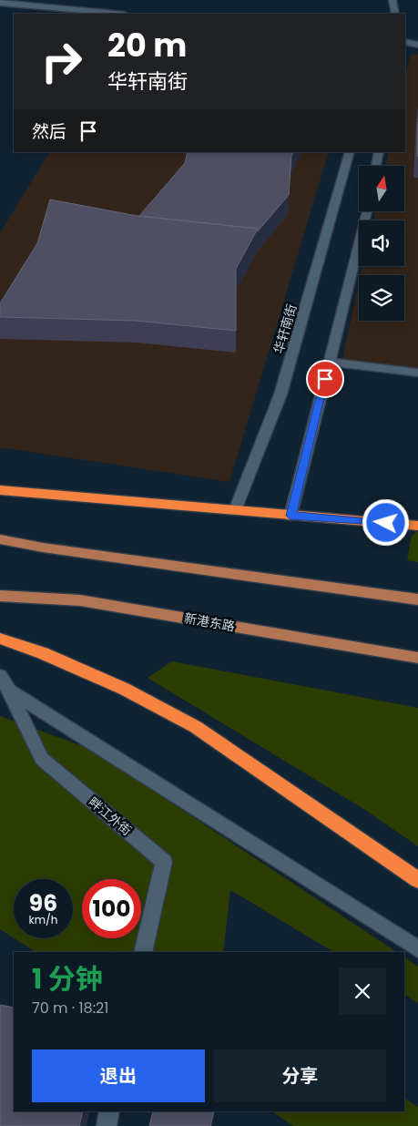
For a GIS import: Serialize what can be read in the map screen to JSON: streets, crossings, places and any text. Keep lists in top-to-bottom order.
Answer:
{
  "streets": {
    "main road": ["新港东路"],
    "street": ["华轩南街", "畔江外街"]
  },
  "north": "top",
  "page": {
    "turn": ["20 m", "华轩南街"],
    "then": "然后",
    "speed": "96 km/h",
    "limit": "100",
    "heading": ["1 分钟", "70 m · 18:21"],
    "buttons": ["退出", "分享"]
  }
}
